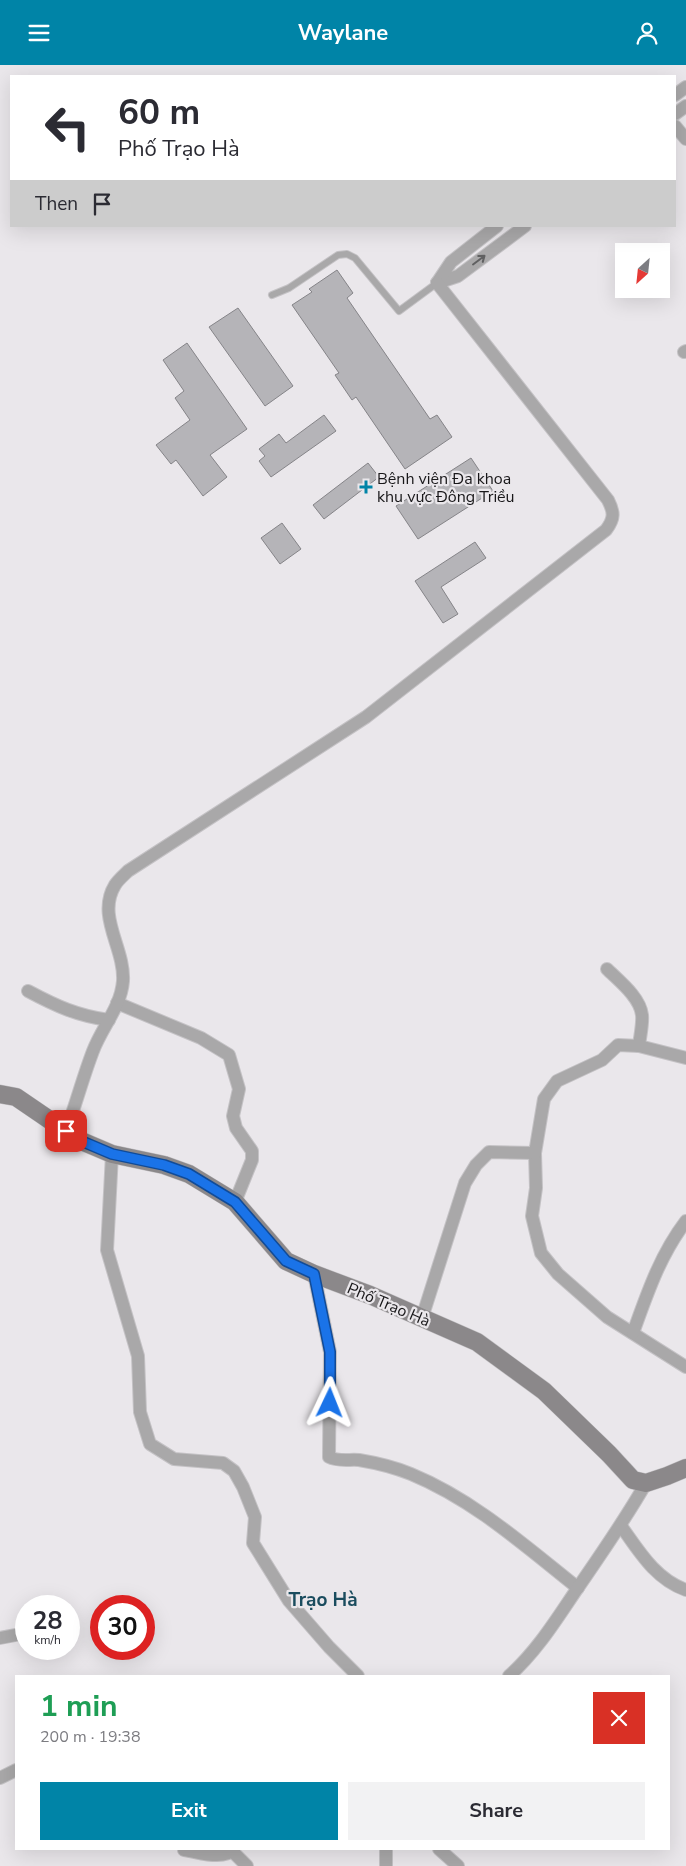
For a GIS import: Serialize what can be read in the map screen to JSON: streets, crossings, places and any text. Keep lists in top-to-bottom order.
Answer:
{
  "streets": {
    "street": ["Phố Trạo Hà"]
  },
  "districts": ["Trạo Hà"],
  "places": {
    "health": ["Bệnh viện Đa khoa khu vực Đông Triều"]
  },
  "north": "bottom left",
  "page": {
    "header": "Waylane",
    "turn": ["60 m", "Phố Trạo Hà"],
    "then": "Then",
    "speed": "28 km/h",
    "limit": "30",
    "heading": ["1 min", "200 m · 19:38"],
    "buttons": ["Exit", "Share"]
  }
}
